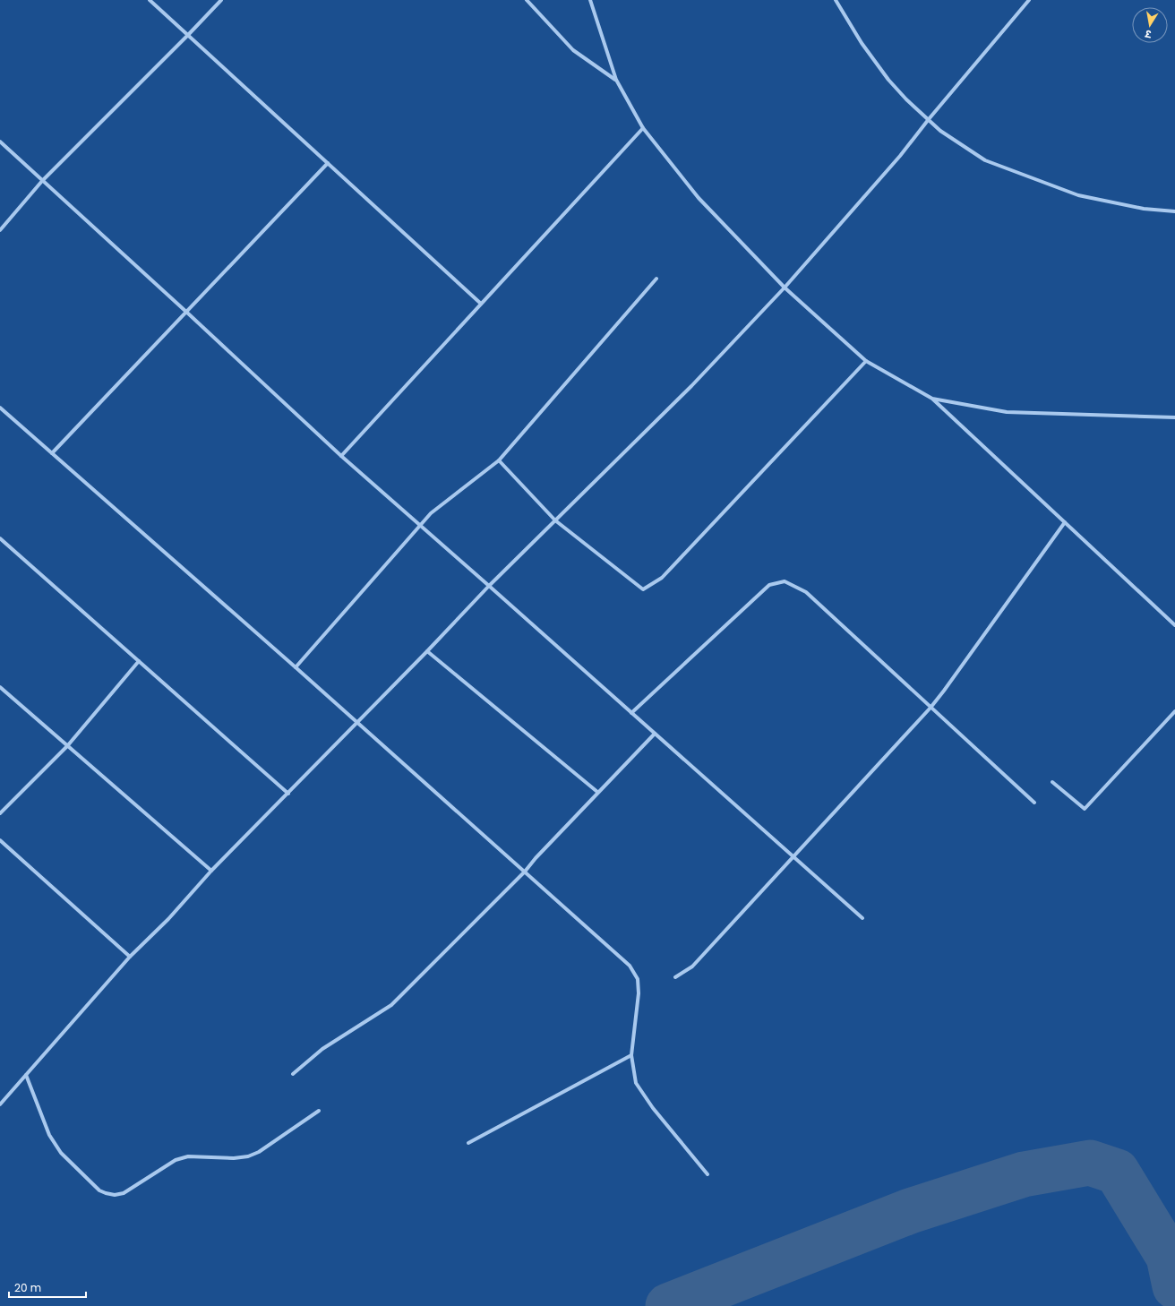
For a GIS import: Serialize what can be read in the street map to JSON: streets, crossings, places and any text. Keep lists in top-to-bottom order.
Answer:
{
  "scale_bar": "20 m",
  "north": "bottom"
}
